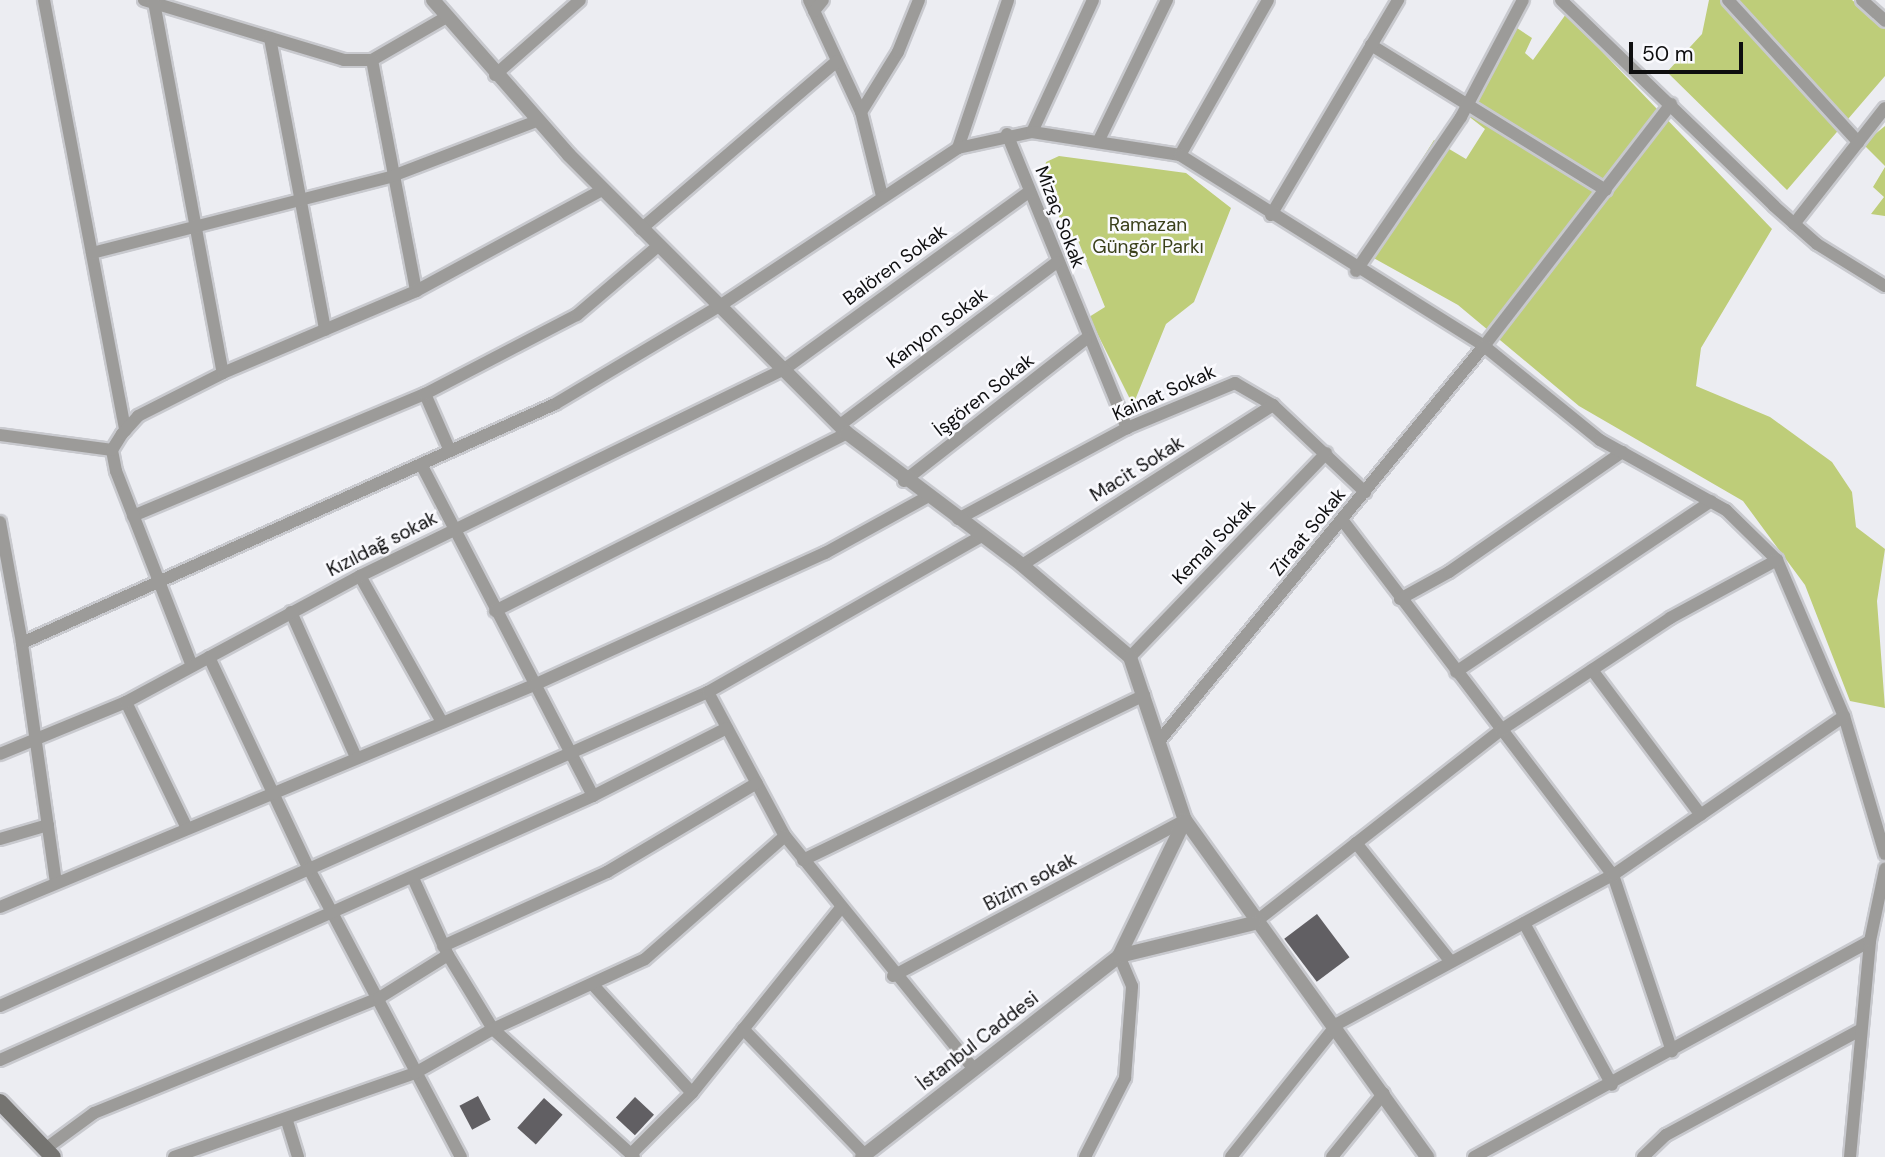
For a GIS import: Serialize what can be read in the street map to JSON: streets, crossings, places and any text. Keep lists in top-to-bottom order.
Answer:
{
  "streets": {
    "street": [
      "Mizaç Sokak",
      "Balören Sokak",
      "Kanyon Sokak",
      "Kainat Sokak",
      "İşgören Sokak",
      "Macit Sokak",
      "Ziraat Sokak",
      "Kemal Sokak",
      "Kızıldağ sokak",
      "Bizim sokak",
      "İstanbul Caddesi"
    ]
  },
  "crossings": [
    ["Mizaç Sokak", "Balören Sokak"],
    ["Mizaç Sokak", "Kanyon Sokak"],
    ["Mizaç Sokak", "Kainat Sokak"],
    ["Mizaç Sokak", "İşgören Sokak"],
    ["Balören Sokak", "Kızıldağ sokak"],
    ["Kainat Sokak", "Macit Sokak"],
    ["Kainat Sokak", "Ziraat Sokak"],
    ["Kainat Sokak", "Kemal Sokak"]
  ],
  "parks": ["Ramazan Güngör Parkı"],
  "scale_bar": "50 m"
}
